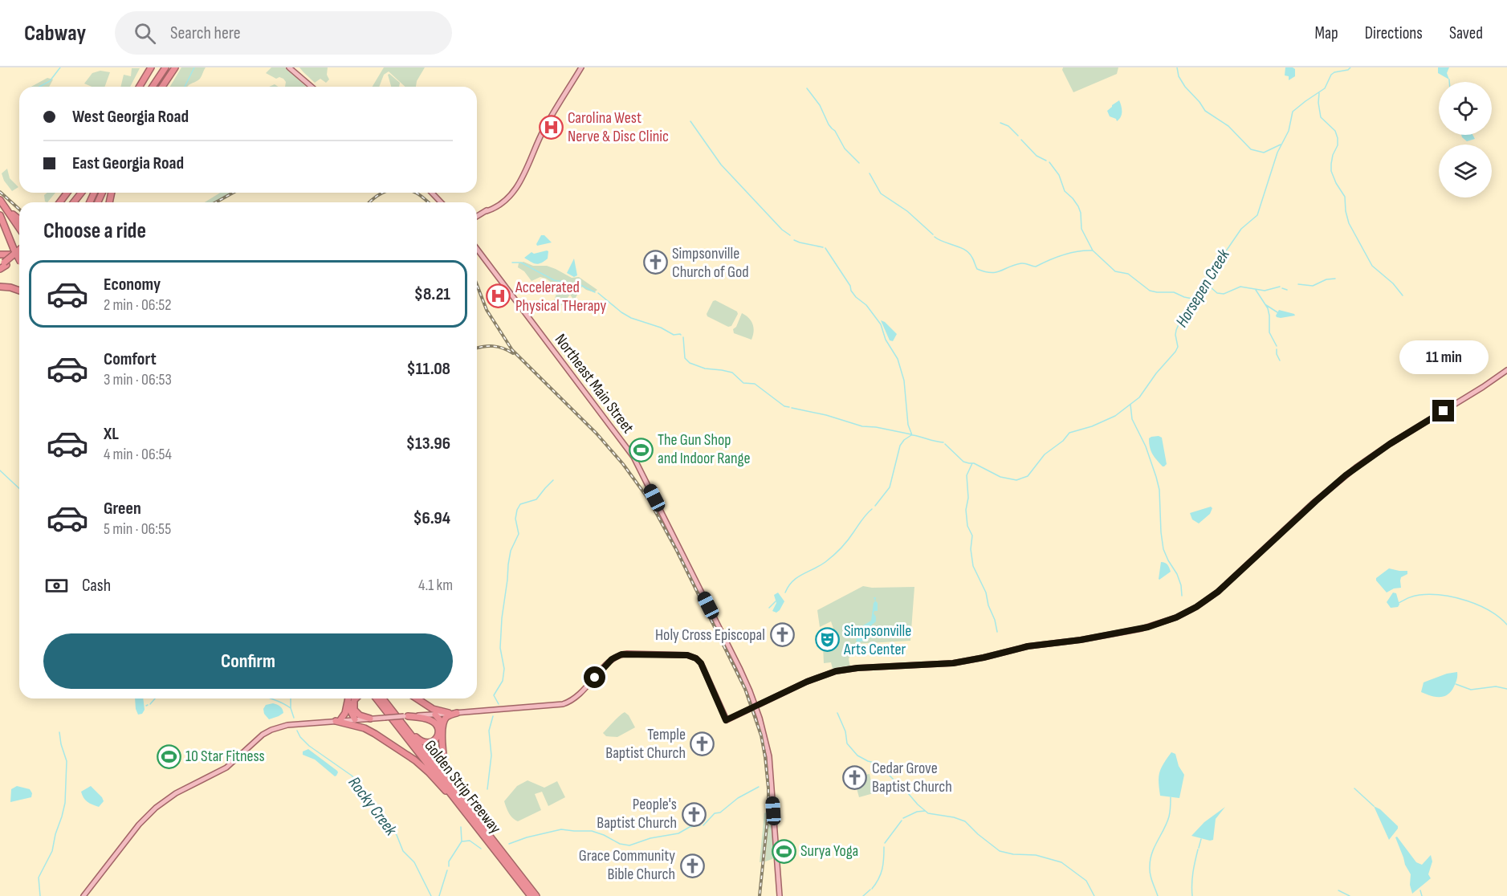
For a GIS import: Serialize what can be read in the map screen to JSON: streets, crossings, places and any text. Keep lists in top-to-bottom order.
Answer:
{
  "streets": {
    "highway": ["Golden Strip Freeway"],
    "main road": ["Northeast Main Street"]
  },
  "water": ["Horsepen Creek", "Rocky Creek"],
  "places": {
    "hospital": ["Carolina West Nerve & Disc Clinic", "Accelerated Physical THerapy"],
    "church": [
      "Simpsonville Church of God",
      "Holy Cross Episcopal",
      "Temple Baptist Church",
      "Cedar Grove Baptist Church",
      "People's Baptist Church",
      "Grace Community Bible Church"
    ],
    "sports": ["The Gun Shop and Indoor Range", "10 Star Fitness", "Surya Yoga"],
    "theatre": ["Simpsonville Arts Center"]
  },
  "page": {
    "header": "Cabway",
    "search": "Search here",
    "nav": ["Map", "Directions", "Saved"],
    "banner": ["West Georgia Road", "East Georgia Road"],
    "heading": "Choose a ride",
    "list": [
      {
        "name": "Economy",
        "note": "2 min · 06:52",
        "value": "$8.21"
      },
      {
        "name": "Comfort",
        "note": "3 min · 06:53",
        "value": "$11.08"
      },
      {
        "name": "XL",
        "note": "4 min · 06:54",
        "value": "$13.96"
      },
      {
        "name": "Green",
        "note": "5 min · 06:55",
        "value": "$6.94"
      }
    ],
    "bubble": "11 min",
    "pay": ["Cash", "4.1 km"],
    "buttons": "Confirm"
  }
}
